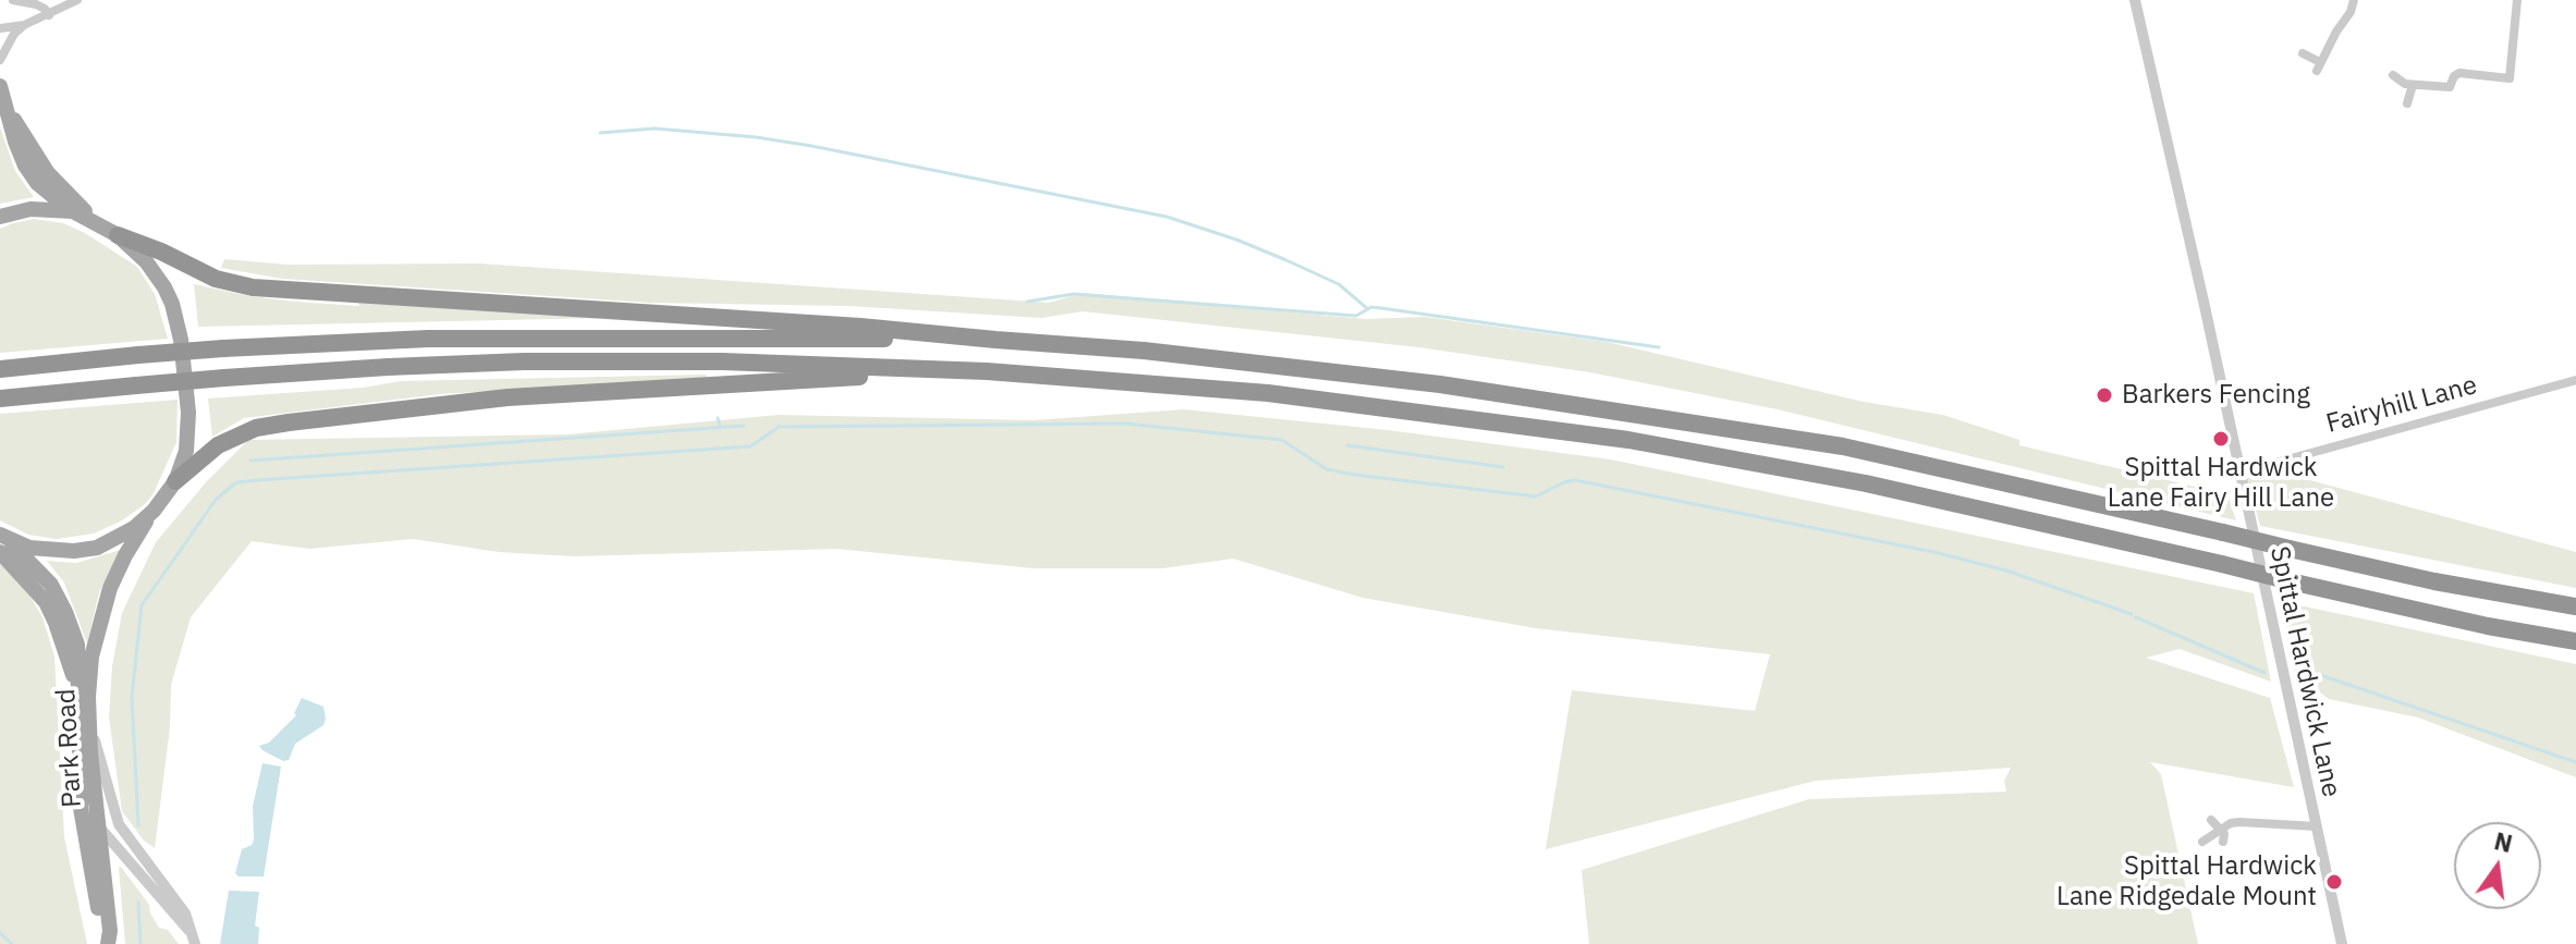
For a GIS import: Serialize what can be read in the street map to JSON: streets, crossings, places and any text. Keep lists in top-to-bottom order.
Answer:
{
  "streets": {
    "main road": ["Park Road"],
    "street": ["Fairyhill Lane", "Spittal Hardwick Lane"]
  },
  "crossings": [
    ["Fairyhill Lane", "Spittal Hardwick Lane"]
  ],
  "places": ["Barkers Fencing", "Spittal Hardwick Lane Fairy Hill Lane", "Spittal Hardwick Lane Ridgedale Mount"],
  "north": "top"
}
